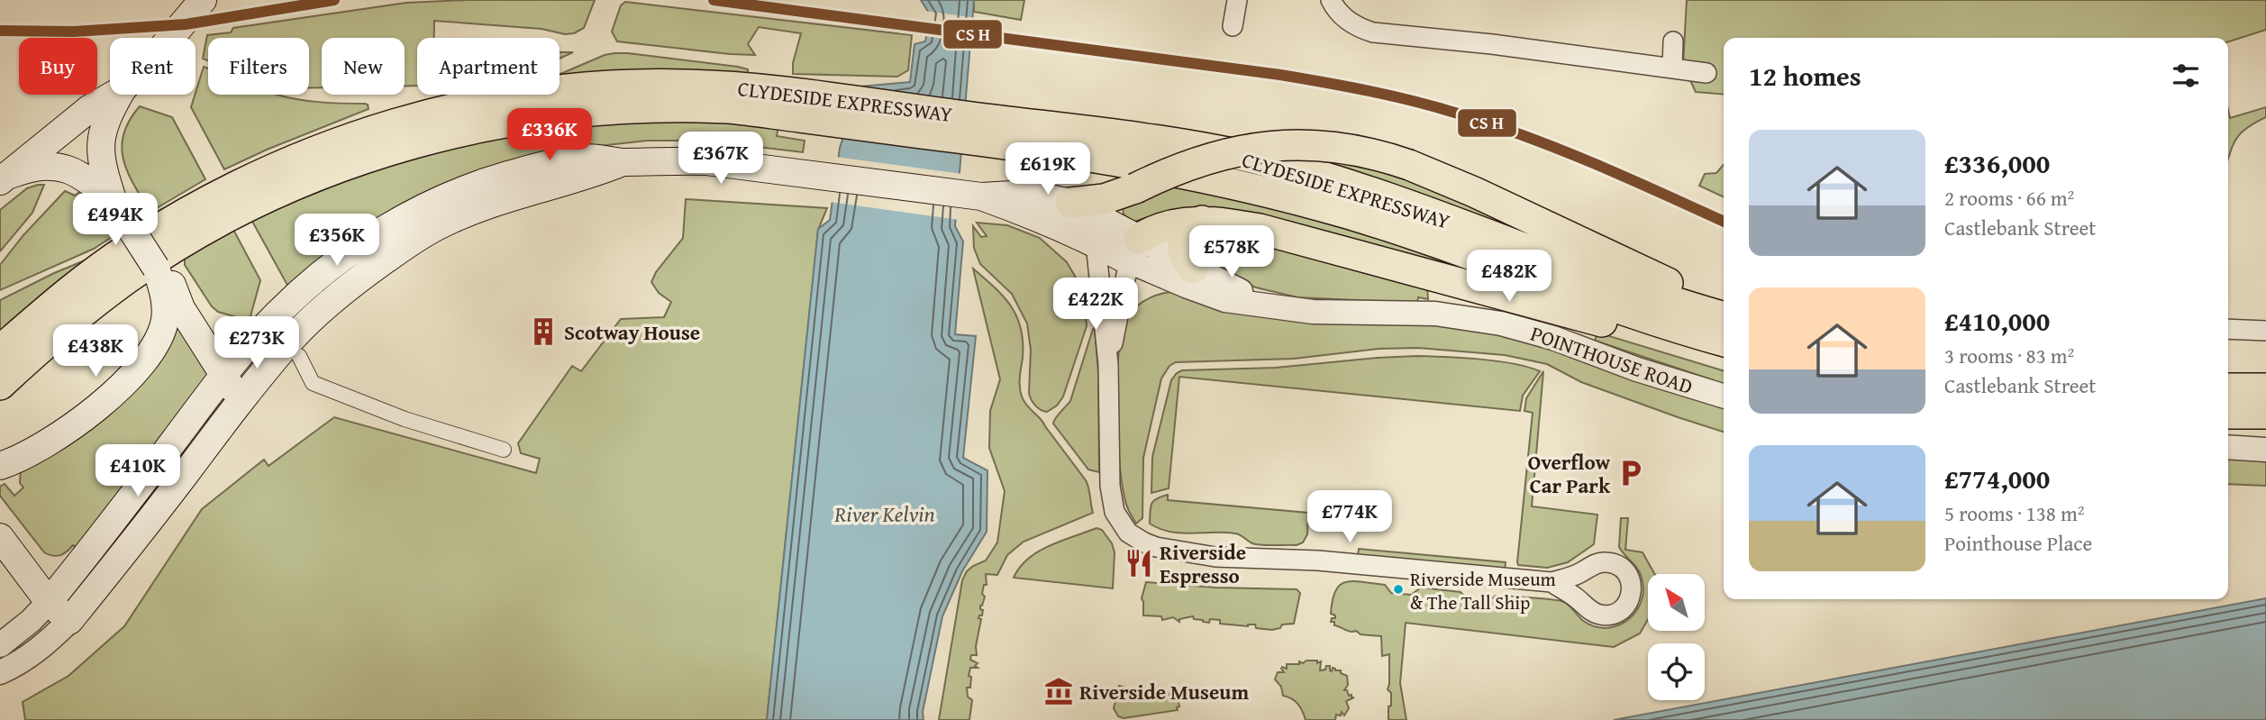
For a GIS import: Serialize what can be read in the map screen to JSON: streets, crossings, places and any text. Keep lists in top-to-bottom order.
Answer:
{
  "streets": {
    "main road": ["CLYDESIDE EXPRESSWAY"],
    "street": ["POINTHOUSE ROAD"]
  },
  "water": ["River Kelvin"],
  "places": {
    "building": ["Scotway House"],
    "parking": ["Overflow Car Park"],
    "restaurant": ["Riverside Espresso"],
    "other": ["Riverside Museum & The Tall Ship"],
    "museum": ["Riverside Museum"]
  },
  "north": "top left",
  "page": {
    "chip": [
      "Buy",
      "Rent",
      "Filters",
      "New",
      "Apartment"
    ],
    "heading": "12 homes",
    "price": [
      "£336K",
      "£367K",
      "£619K",
      "£494K",
      "£356K",
      "£578K",
      "£482K",
      "£422K",
      "£273K",
      "£438K",
      "£410K",
      "£774K"
    ],
    "list": [
      {
        "name": "£336,000",
        "note": "2 rooms · 66 m² · Castlebank Street"
      },
      {
        "name": "£410,000",
        "note": "3 rooms · 83 m² · Castlebank Street"
      },
      {
        "name": "£774,000",
        "note": "5 rooms · 138 m² · Pointhouse Place"
      }
    ]
  }
}
